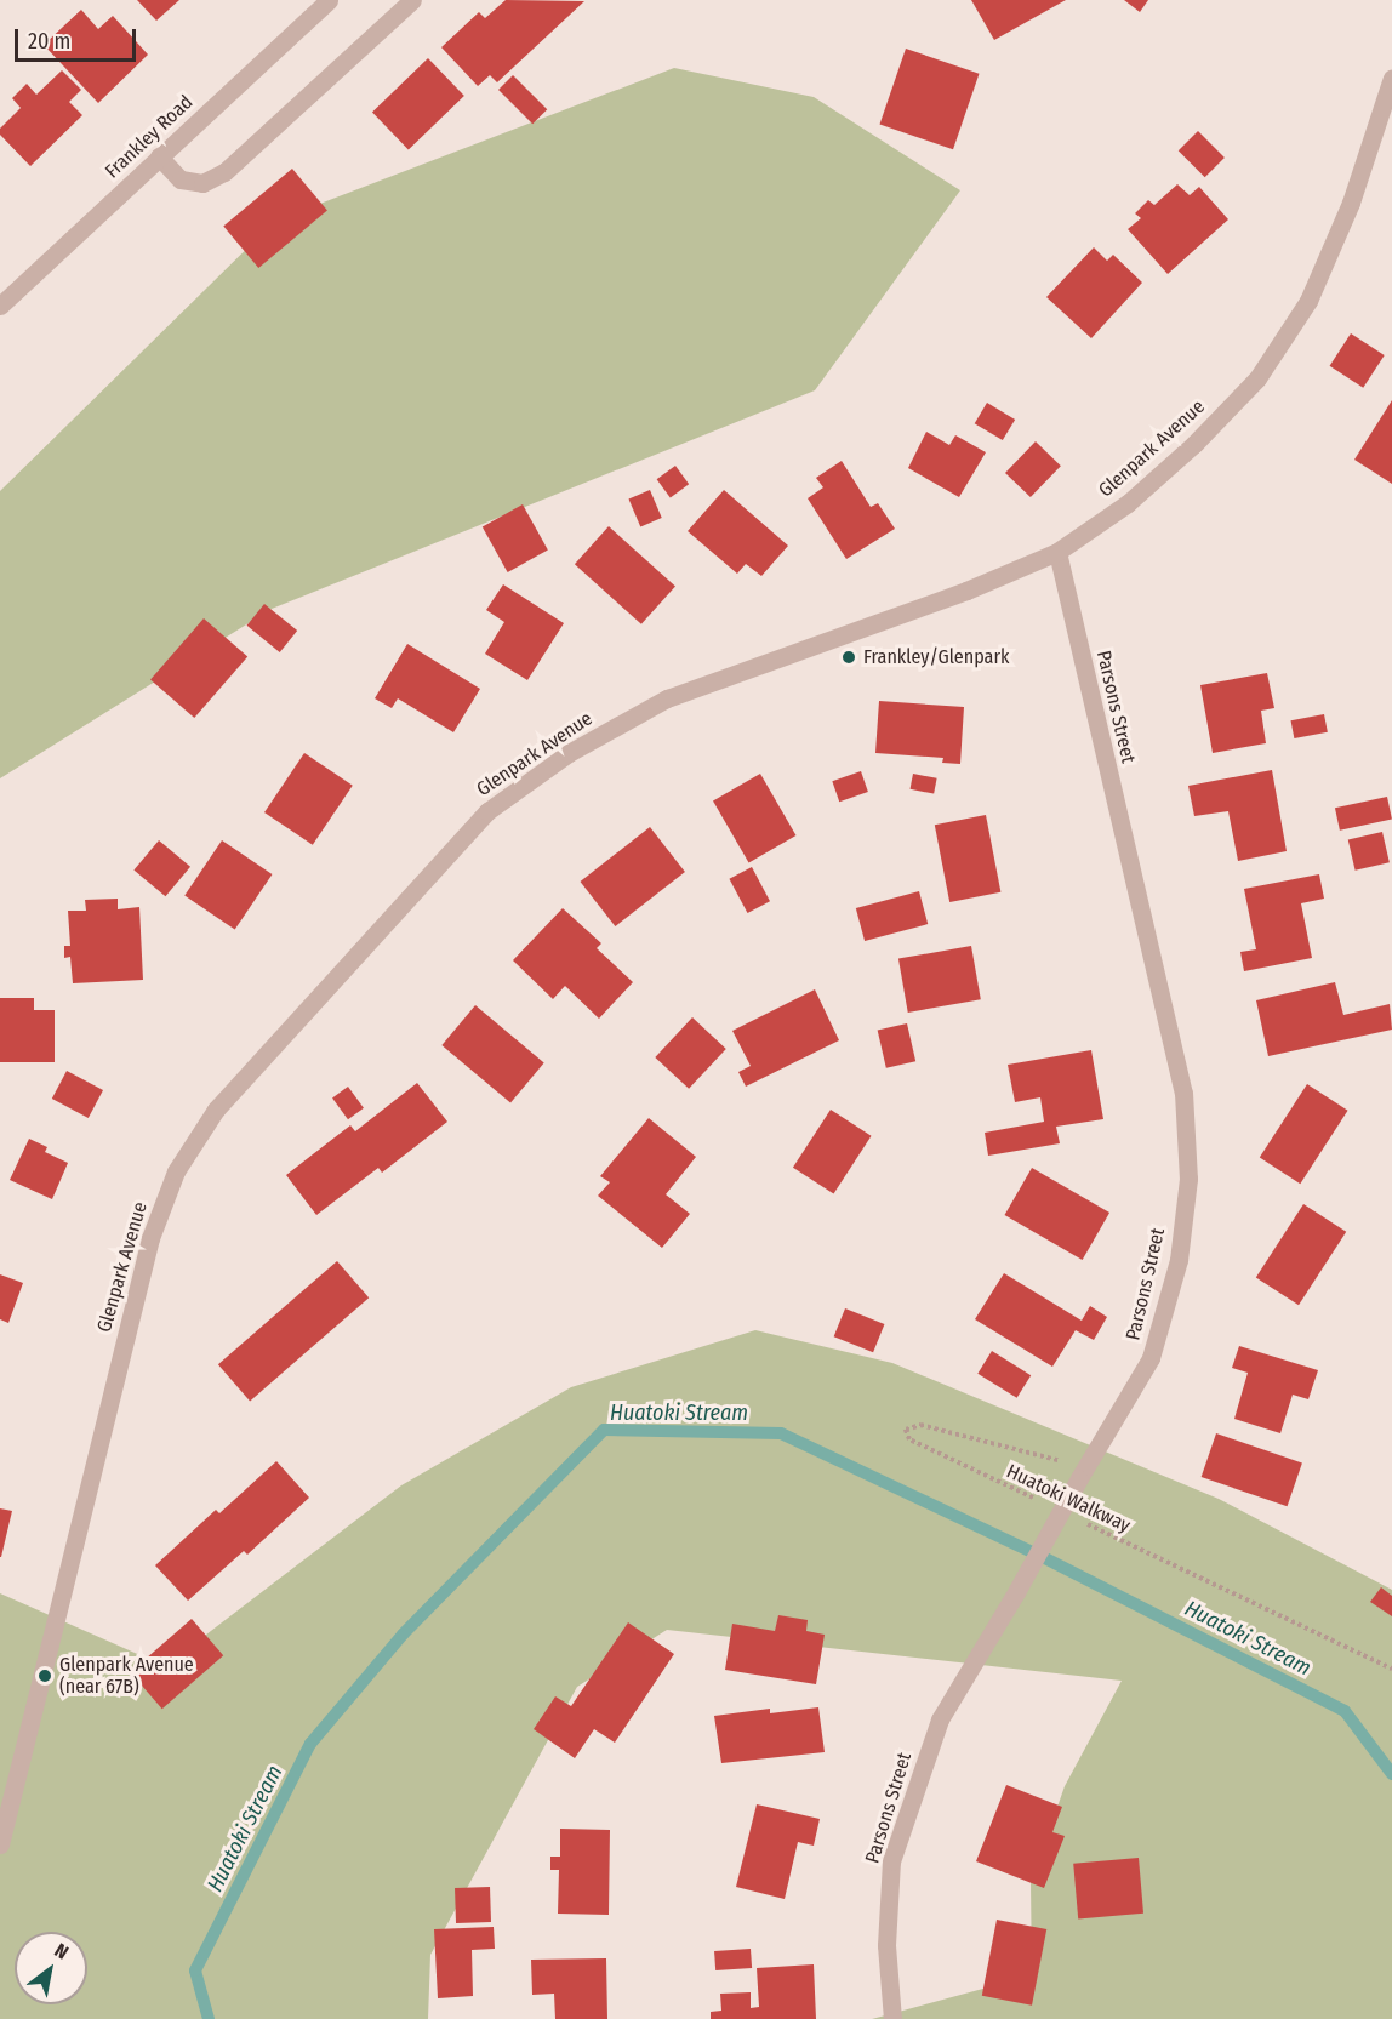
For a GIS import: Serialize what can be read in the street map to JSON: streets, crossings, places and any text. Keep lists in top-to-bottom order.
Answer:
{
  "streets": {
    "street": ["Frankley Road", "Glenpark Avenue", "Parsons Street"],
    "path": ["Huatoki Walkway"]
  },
  "crossings": [
    ["Glenpark Avenue", "Parsons Street"],
    ["Parsons Street", "Huatoki Walkway"]
  ],
  "water": ["Huatoki Stream"],
  "places": ["Frankley/Glenpark", "Glenpark Avenue (near 67B)"],
  "scale_bar": "20 m",
  "north": "top right"
}
